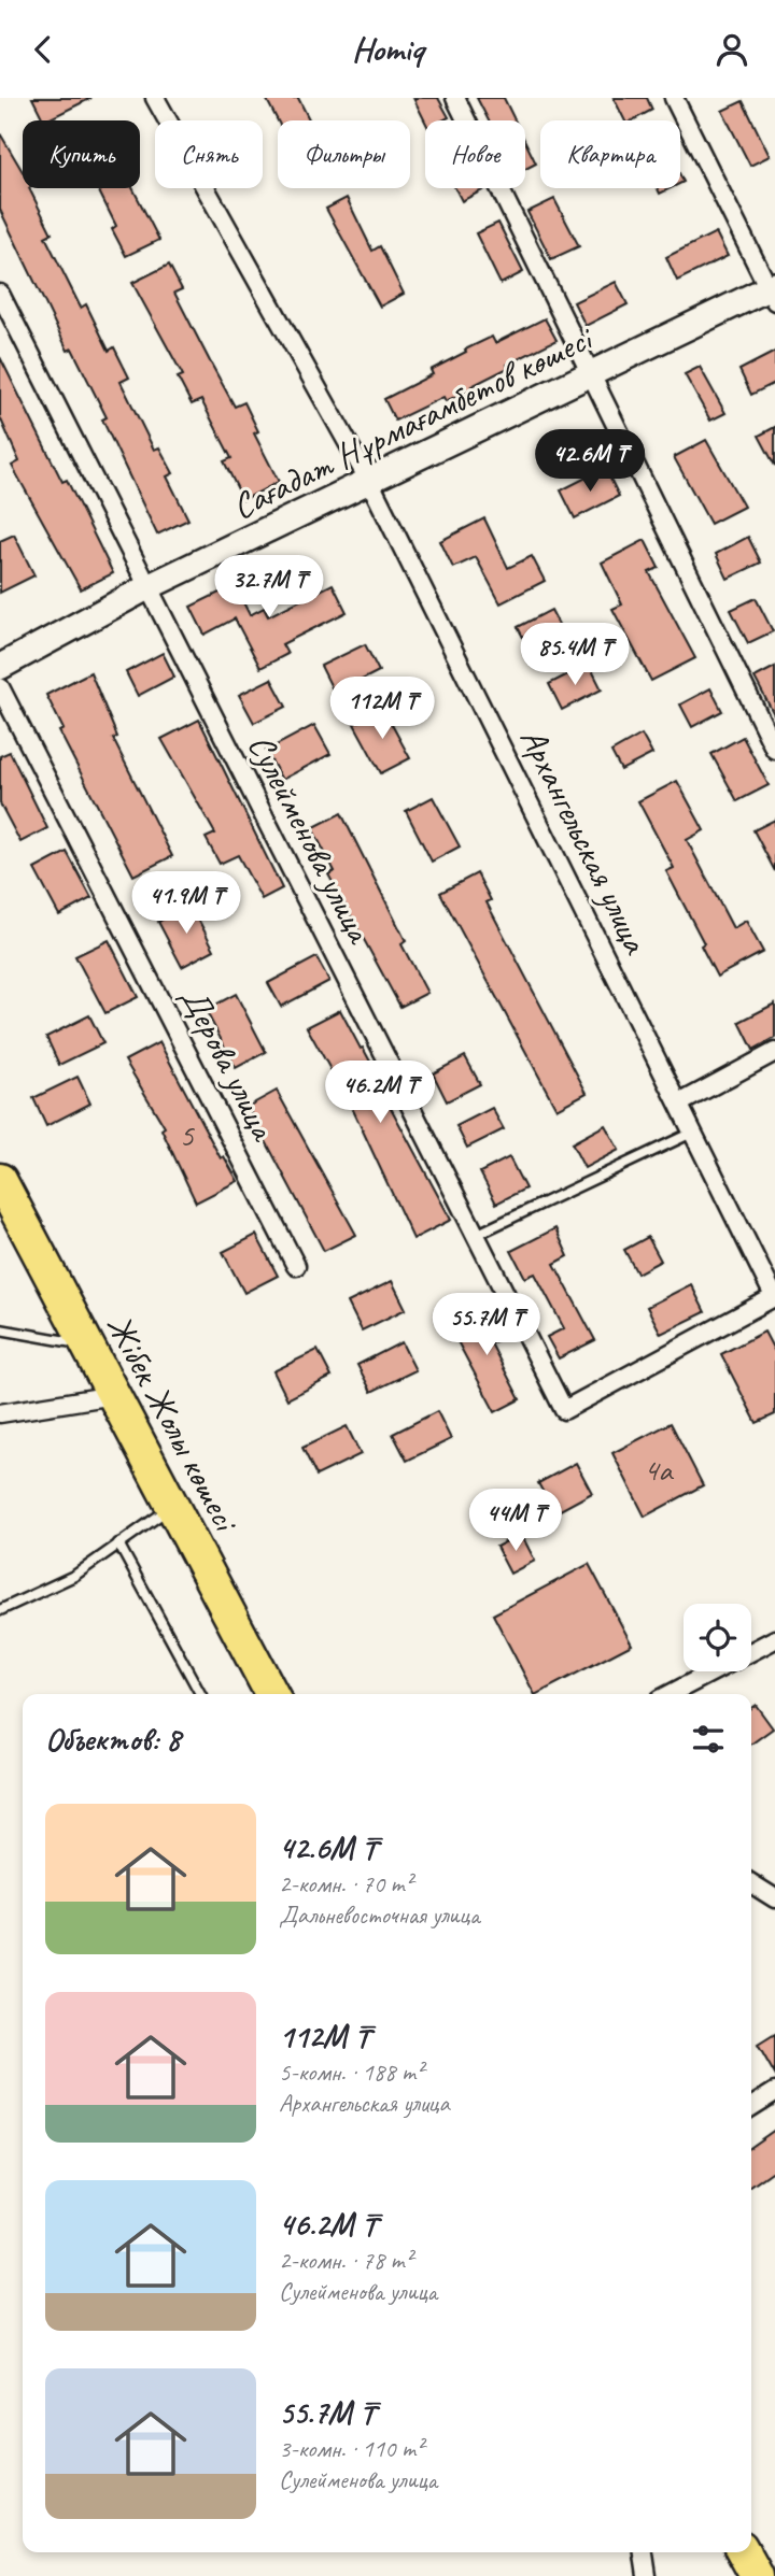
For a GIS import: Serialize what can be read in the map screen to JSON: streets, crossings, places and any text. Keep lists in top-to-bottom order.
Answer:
{
  "streets": {
    "highway": ["Жібек Жолы көшесі"],
    "main road": ["Сағадат Нұрмағамбетов көшесі"],
    "street": ["Сулейменова улица", "Архангельская улица", "Дерова улица"]
  },
  "crossings": [
    ["Сағадат Нұрмағамбетов көшесі", "Сулейменова улица"],
    ["Сағадат Нұрмағамбетов көшесі", "Архангельская улица"],
    ["Сулейменова улица", "Архангельская улица"]
  ],
  "house_numbers": ["5", "4а"],
  "page": {
    "header": "Homiq",
    "chip": [
      "Купить",
      "Снять",
      "Фильтры",
      "Новое",
      "Квартира"
    ],
    "price": [
      "42.6M ₸",
      "32.7M ₸",
      "85.4M ₸",
      "112M ₸",
      "41.9M ₸",
      "46.2M ₸",
      "55.7M ₸",
      "44M ₸"
    ],
    "heading": "Объектов: 8",
    "list": [
      {
        "name": "42.6M ₸",
        "note": "2-комн. · 70 m² · Дальневосточная улица"
      },
      {
        "name": "112M ₸",
        "note": "5-комн. · 188 m² · Архангельская улица"
      },
      {
        "name": "46.2M ₸",
        "note": "2-комн. · 78 m² · Сулейменова улица"
      },
      {
        "name": "55.7M ₸",
        "note": "3-комн. · 110 m² · Сулейменова улица"
      }
    ]
  }
}
